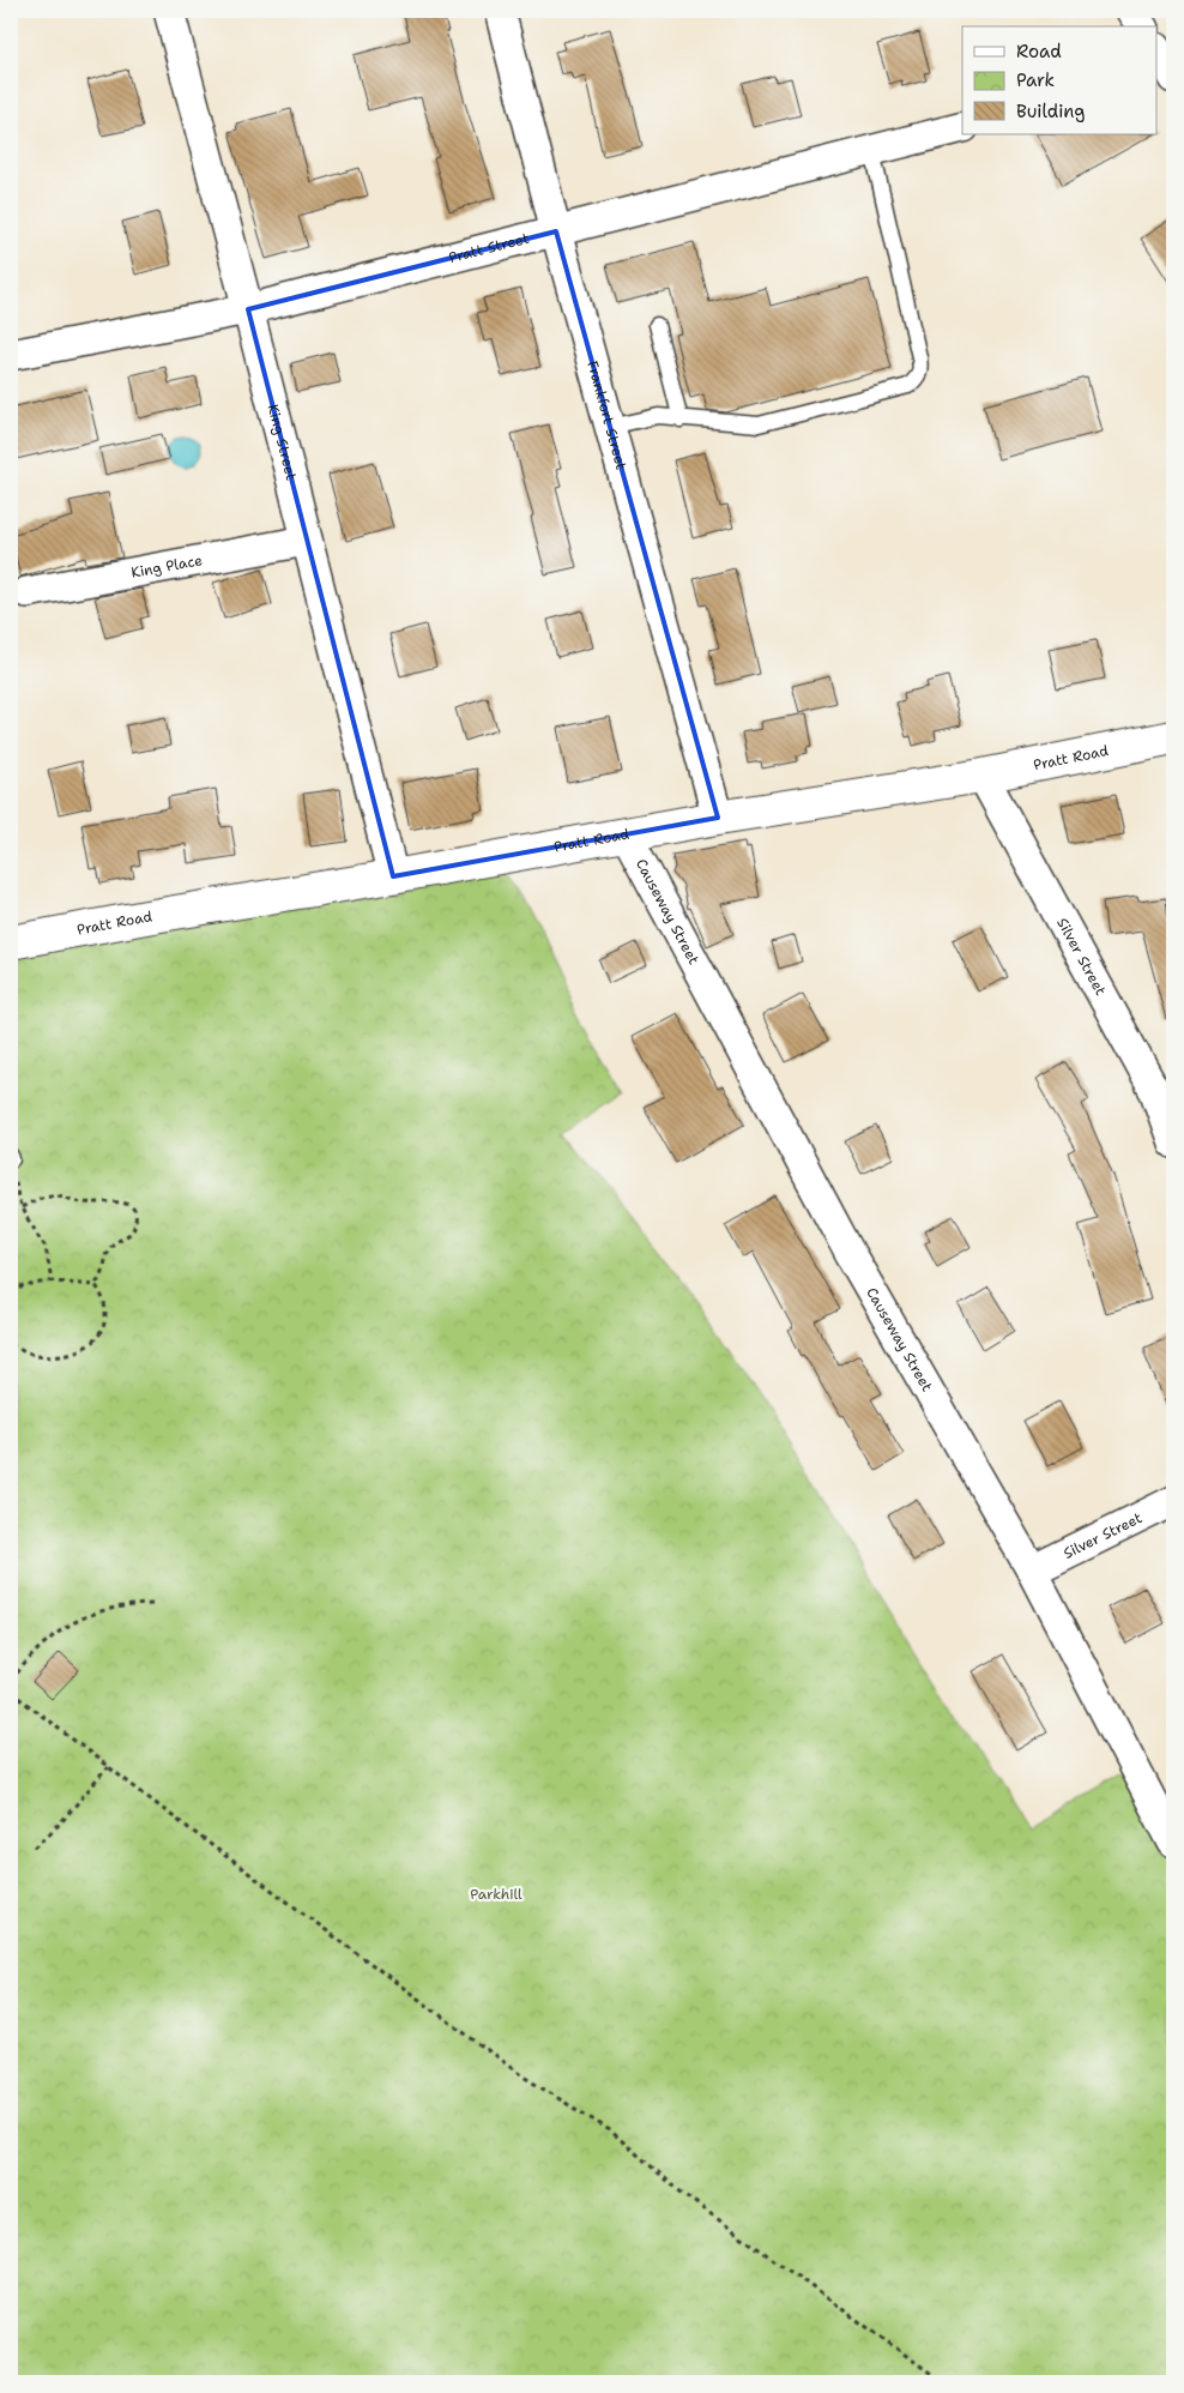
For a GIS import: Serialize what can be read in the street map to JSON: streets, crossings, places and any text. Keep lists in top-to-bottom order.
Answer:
{
  "streets": {
    "street": [
      "Pratt Street",
      "Frankfort Street",
      "King Street",
      "King Place",
      "Pratt Road",
      "Causeway Street",
      "Silver Street"
    ]
  },
  "crossings": [
    ["Pratt Street", "Frankfort Street"],
    ["Pratt Street", "King Street"],
    ["Frankfort Street", "Pratt Road"],
    ["King Street", "King Place"],
    ["King Street", "Pratt Road"],
    ["Pratt Road", "Causeway Street"],
    ["Pratt Road", "Silver Street"],
    ["Causeway Street", "Silver Street"]
  ],
  "parks": ["Parkhill"],
  "legend": ["Road", "Park", "Building"]
}
